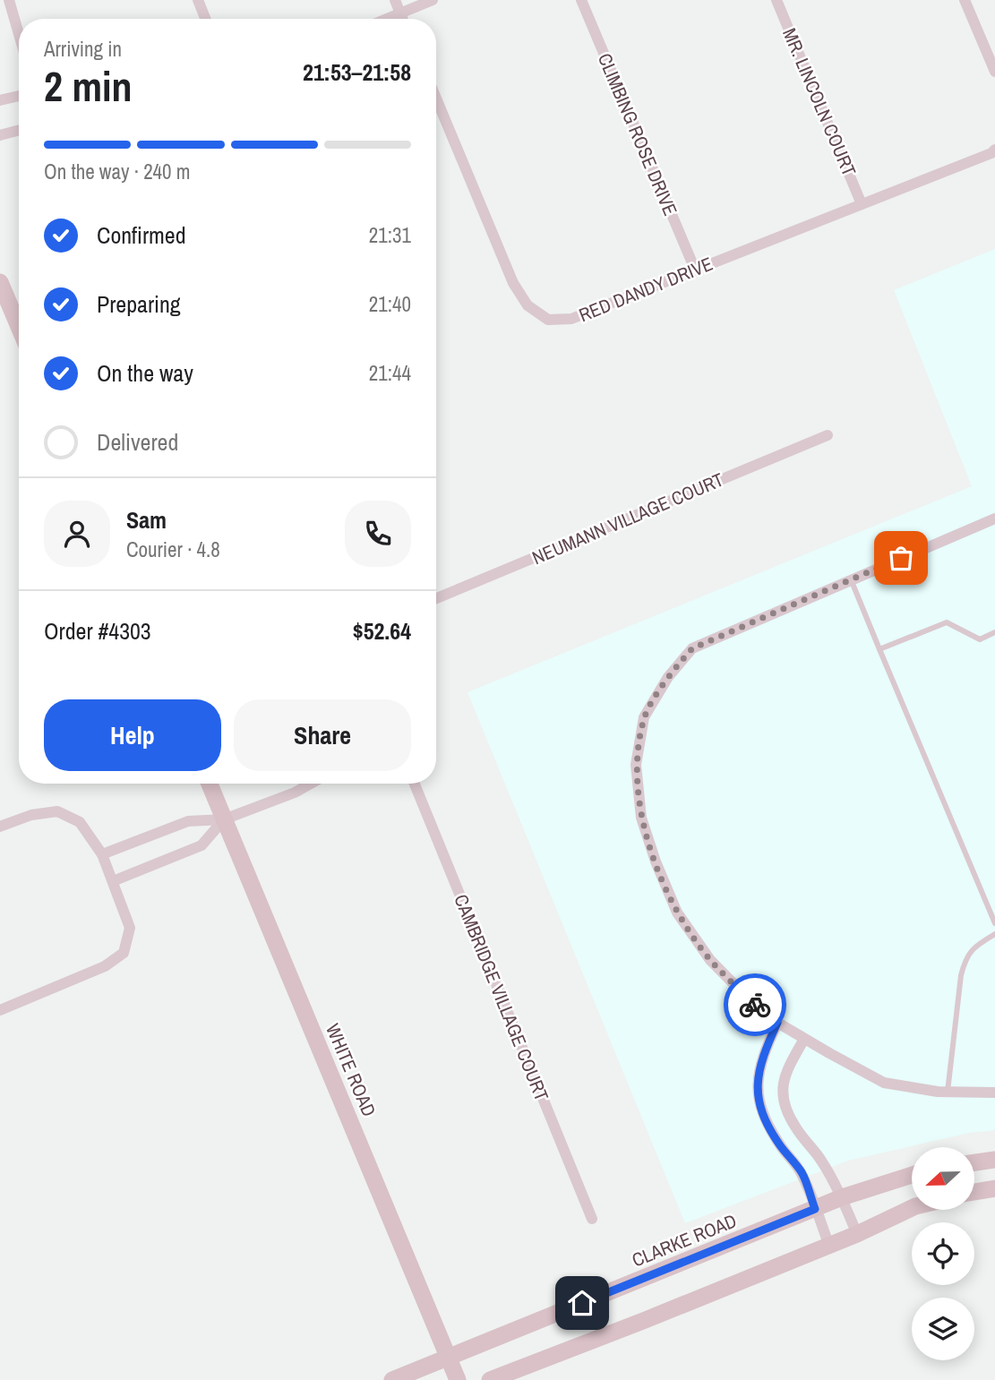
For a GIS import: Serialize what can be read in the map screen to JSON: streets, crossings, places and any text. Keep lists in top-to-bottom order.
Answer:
{
  "streets": {
    "street": [
      "MR. LINCOLN COURT",
      "CLIMBING ROSE DRIVE",
      "RED DANDY DRIVE",
      "NEUMANN VILLAGE COURT",
      "CAMBRIDGE VILLAGE COURT",
      "WHITE ROAD",
      "CLARKE ROAD"
    ]
  },
  "crossings": [
    ["MR. LINCOLN COURT", "RED DANDY DRIVE"],
    ["CLIMBING ROSE DRIVE", "RED DANDY DRIVE"],
    ["WHITE ROAD", "CLARKE ROAD"]
  ],
  "north": "left",
  "page": {
    "heading": ["2 min", "Arriving in", "21:53–21:58"],
    "panel": [
      "Sam",
      "Courier · 4.8",
      "Order #4303",
      "$52.64"
    ],
    "bar": "On the way · 240 m",
    "list": [
      ["Confirmed", "21:31"],
      ["Preparing", "21:40"],
      ["On the way", "21:44"],
      "Delivered"
    ],
    "buttons": ["Help", "Share"]
  }
}
